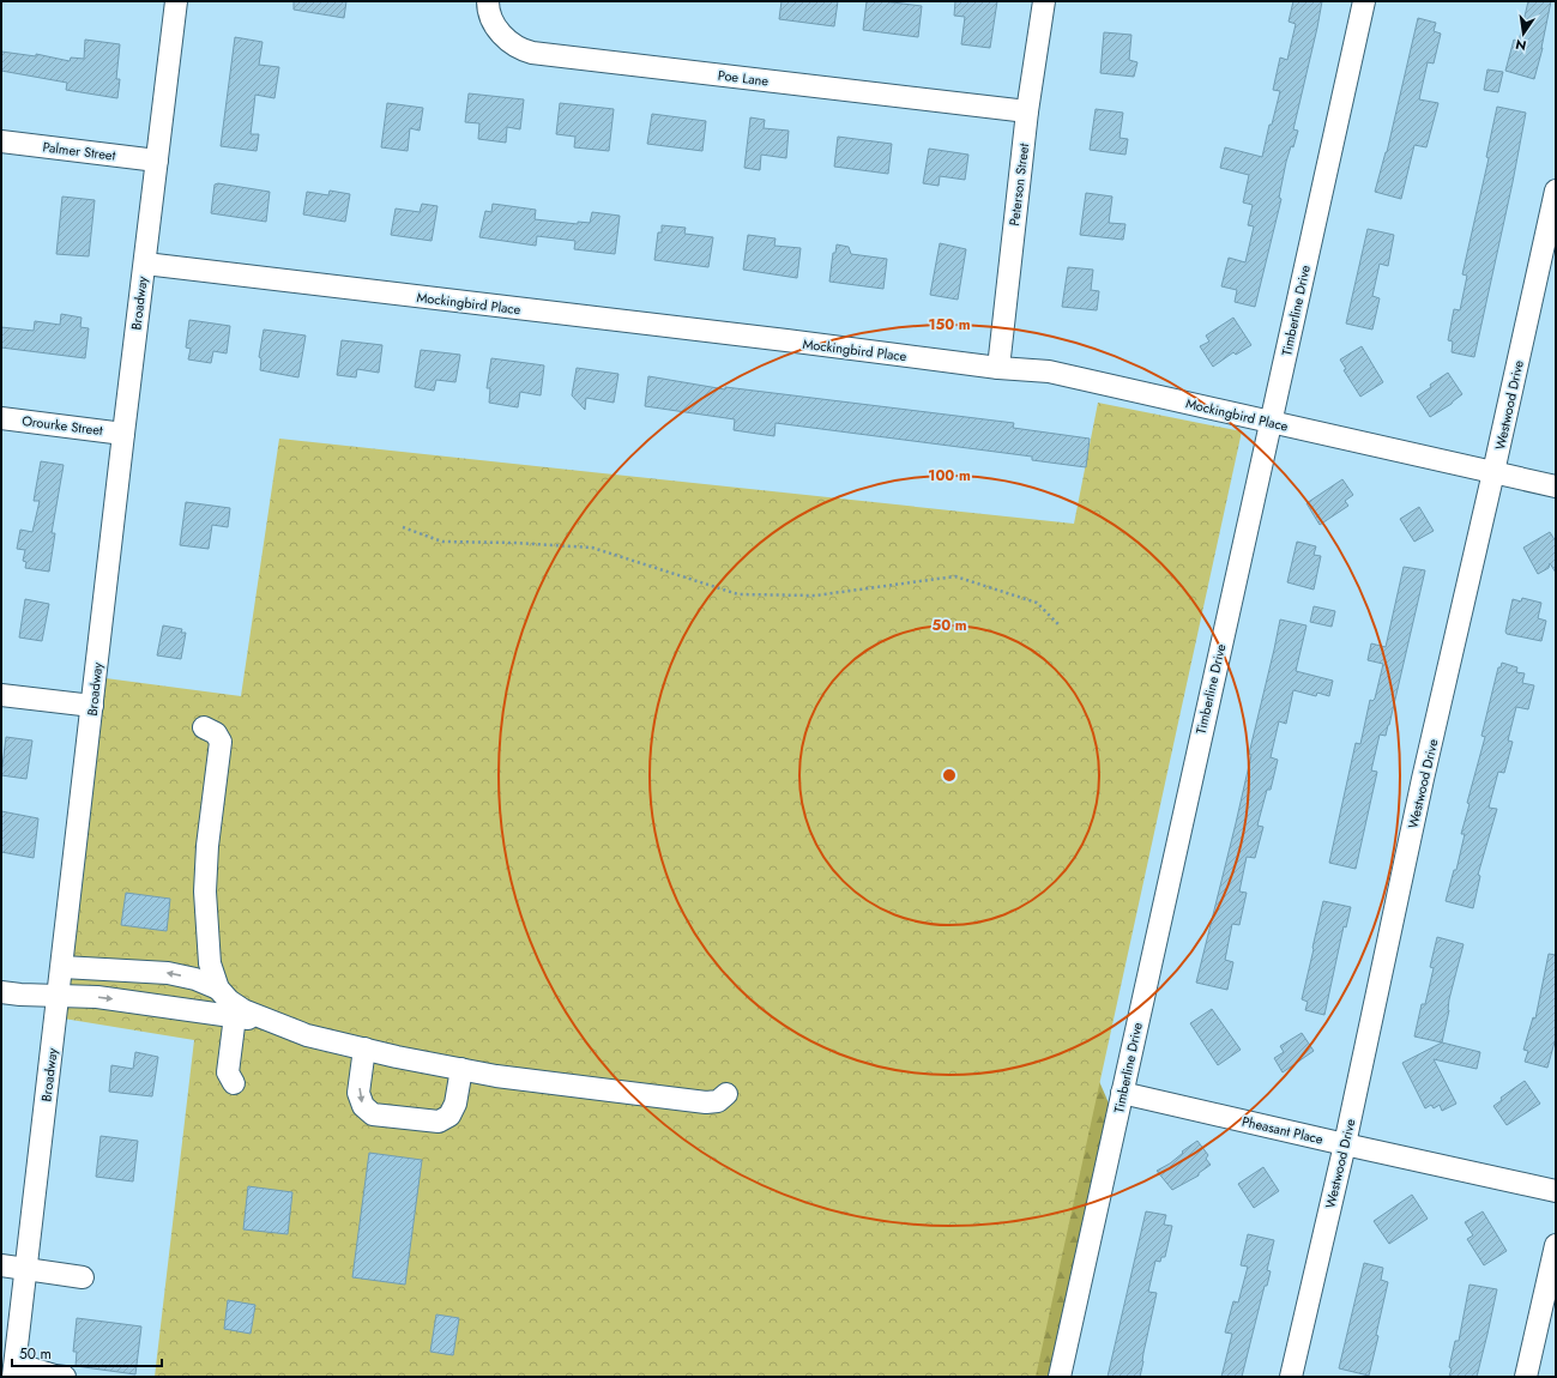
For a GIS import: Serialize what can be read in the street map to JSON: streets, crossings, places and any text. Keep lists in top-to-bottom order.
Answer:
{
  "streets": {
    "street": [
      "Poe Lane",
      "Palmer Street",
      "Peterson Street",
      "Broadway",
      "Mockingbird Place",
      "Timberline Drive",
      "Westwood Drive",
      "Orourke Street",
      "Pheasant Place"
    ]
  },
  "crossings": [
    ["Poe Lane", "Peterson Street"],
    ["Palmer Street", "Broadway"],
    ["Peterson Street", "Mockingbird Place"],
    ["Broadway", "Mockingbird Place"],
    ["Broadway", "Orourke Street"],
    ["Mockingbird Place", "Timberline Drive"],
    ["Mockingbird Place", "Westwood Drive"],
    ["Timberline Drive", "Pheasant Place"],
    ["Westwood Drive", "Pheasant Place"]
  ],
  "scale_bar": "50 m",
  "north": "bottom",
  "rings": ["150 m", "100 m", "50 m"]
}
